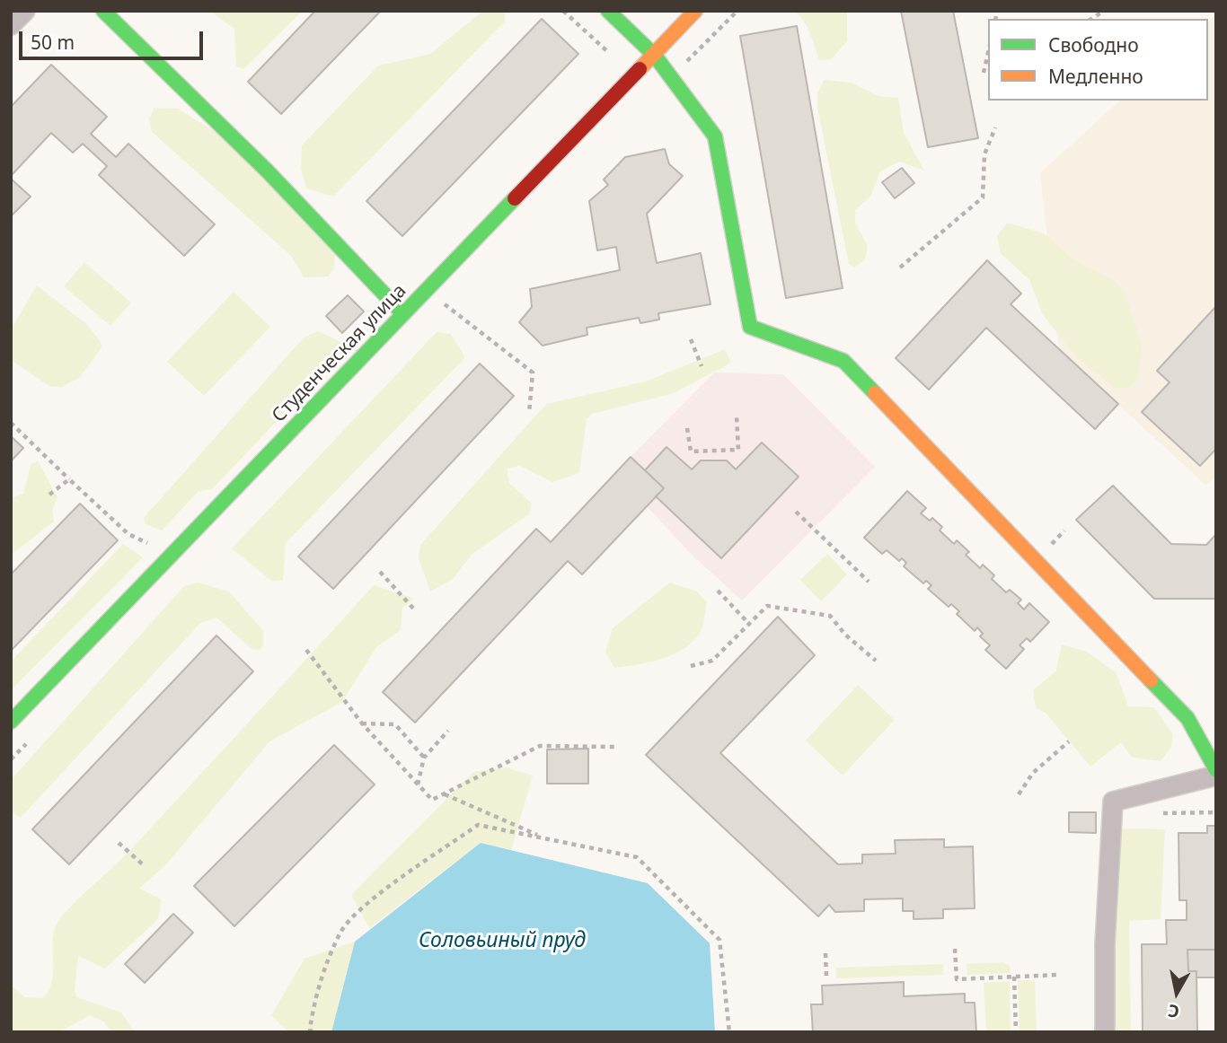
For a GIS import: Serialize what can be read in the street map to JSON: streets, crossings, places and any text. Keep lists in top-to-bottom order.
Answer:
{
  "streets": {
    "street": ["Студенческая улица"]
  },
  "water": ["Соловьиный пруд"],
  "legend": ["Свободно", "Медленно"],
  "scale_bar": "50 m",
  "north": "bottom"
}
